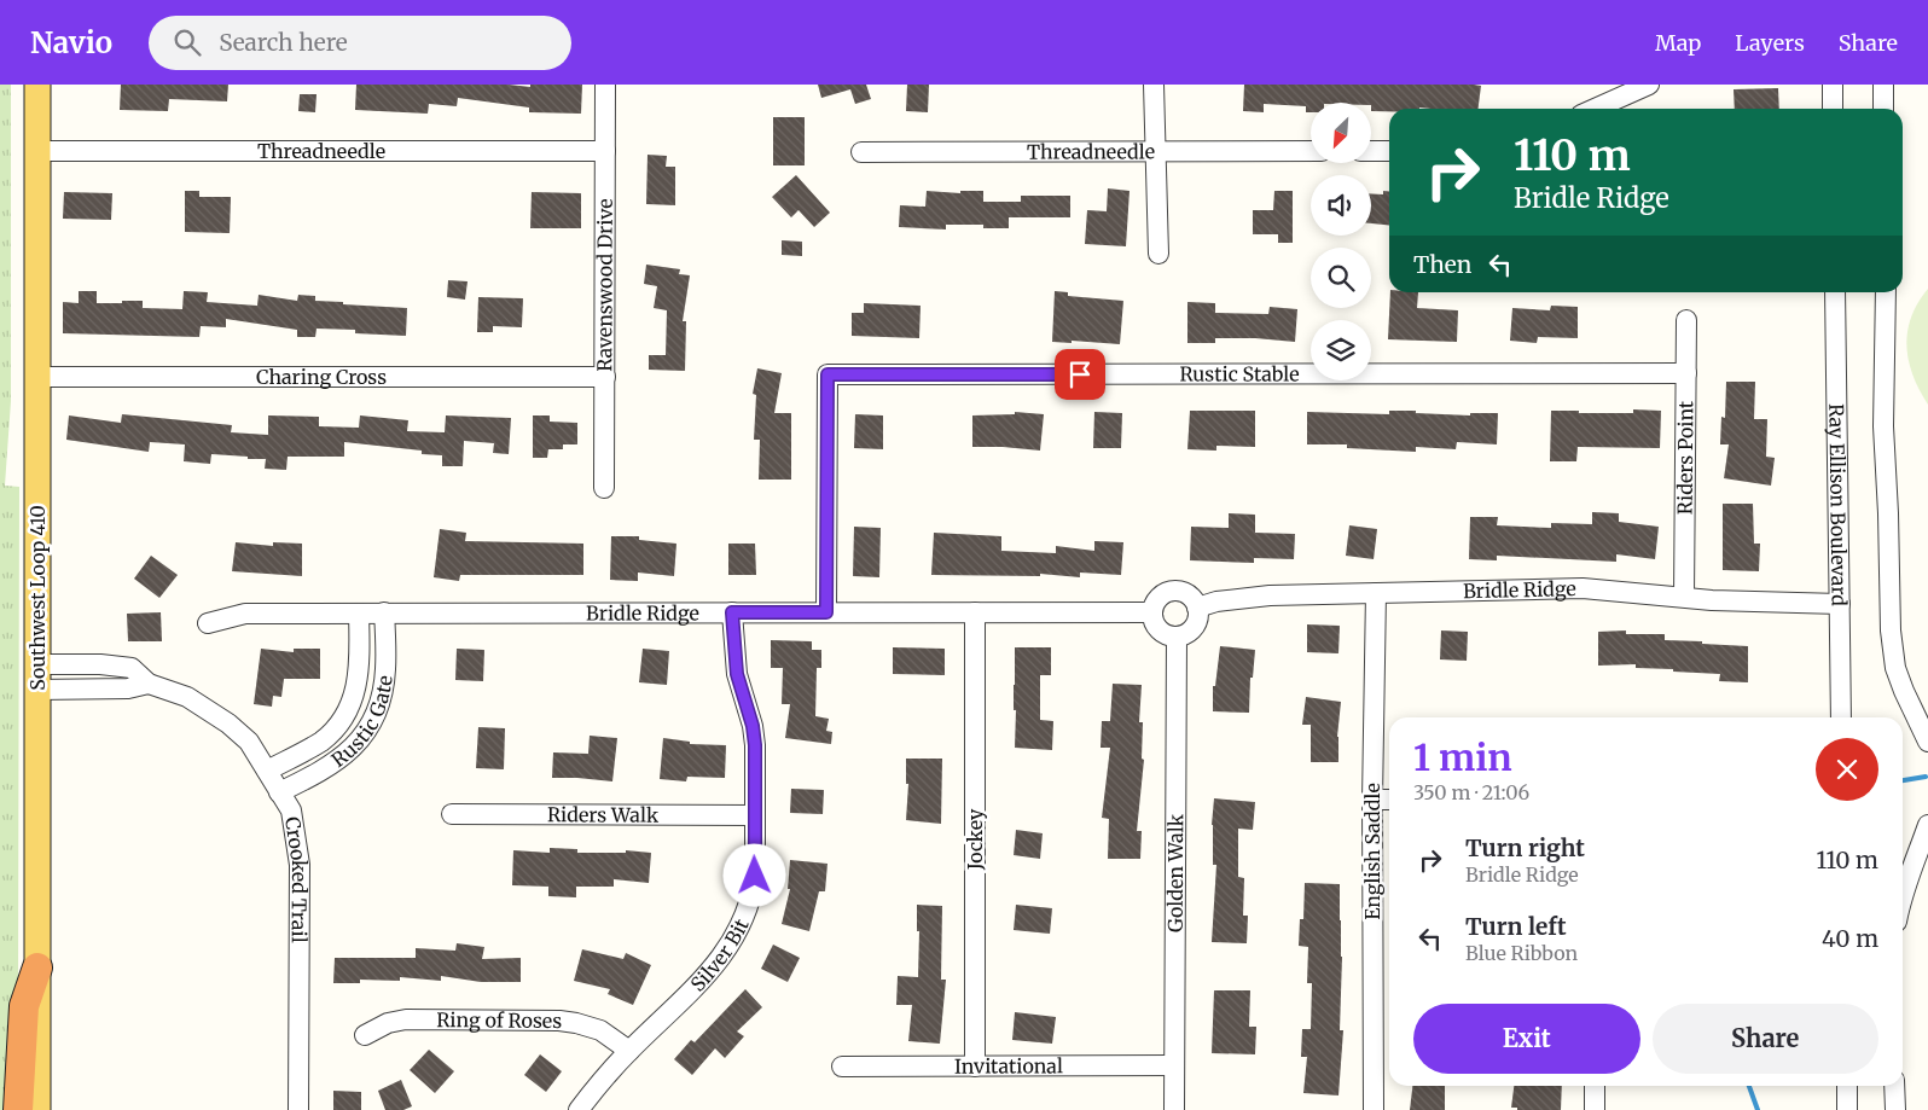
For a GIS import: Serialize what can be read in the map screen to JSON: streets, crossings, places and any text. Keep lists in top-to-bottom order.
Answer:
{
  "streets": {
    "main road": ["Southwest Loop 410"],
    "street": [
      "Threadneedle",
      "Ravenswood Drive",
      "Rustic Stable",
      "Charing Cross",
      "Riders Point",
      "Ray Ellison Boulevard",
      "Bridle Ridge",
      "Rustic Gate",
      "Riders Walk",
      "Jockey",
      "English Saddle",
      "Golden Walk",
      "Crooked Trail",
      "Silver Bit",
      "Ring of Roses",
      "Invitational"
    ]
  },
  "crossings": [
    ["Threadneedle", "Ravenswood Drive"],
    ["Threadneedle", "Southwest Loop 410"],
    ["Ravenswood Drive", "Charing Cross"],
    ["Rustic Stable", "Riders Point"],
    ["Rustic Stable", "Bridle Ridge"],
    ["Charing Cross", "Southwest Loop 410"],
    ["Riders Point", "Bridle Ridge"],
    ["Ray Ellison Boulevard", "Bridle Ridge"],
    ["Bridle Ridge", "Rustic Gate"],
    ["Bridle Ridge", "Jockey"],
    ["Bridle Ridge", "English Saddle"],
    ["Bridle Ridge", "Golden Walk"],
    ["Bridle Ridge", "Silver Bit"],
    ["Southwest Loop 410", "Crooked Trail"],
    ["Rustic Gate", "Crooked Trail"],
    ["Riders Walk", "Silver Bit"],
    ["Jockey", "Invitational"],
    ["Golden Walk", "Invitational"],
    ["Silver Bit", "Ring of Roses"]
  ],
  "north": "bottom left",
  "page": {
    "header": "Navio",
    "search": "Search here",
    "nav": ["Map", "Layers", "Share"],
    "turn": ["110 m", "Bridle Ridge"],
    "then": "Then",
    "heading": ["1 min", "350 m · 21:06"],
    "list": [
      {
        "name": "Turn right",
        "note": "Bridle Ridge",
        "value": "110 m"
      },
      {
        "name": "Turn left",
        "note": "Blue Ribbon",
        "value": "40 m"
      }
    ],
    "buttons": ["Exit", "Share"]
  }
}
